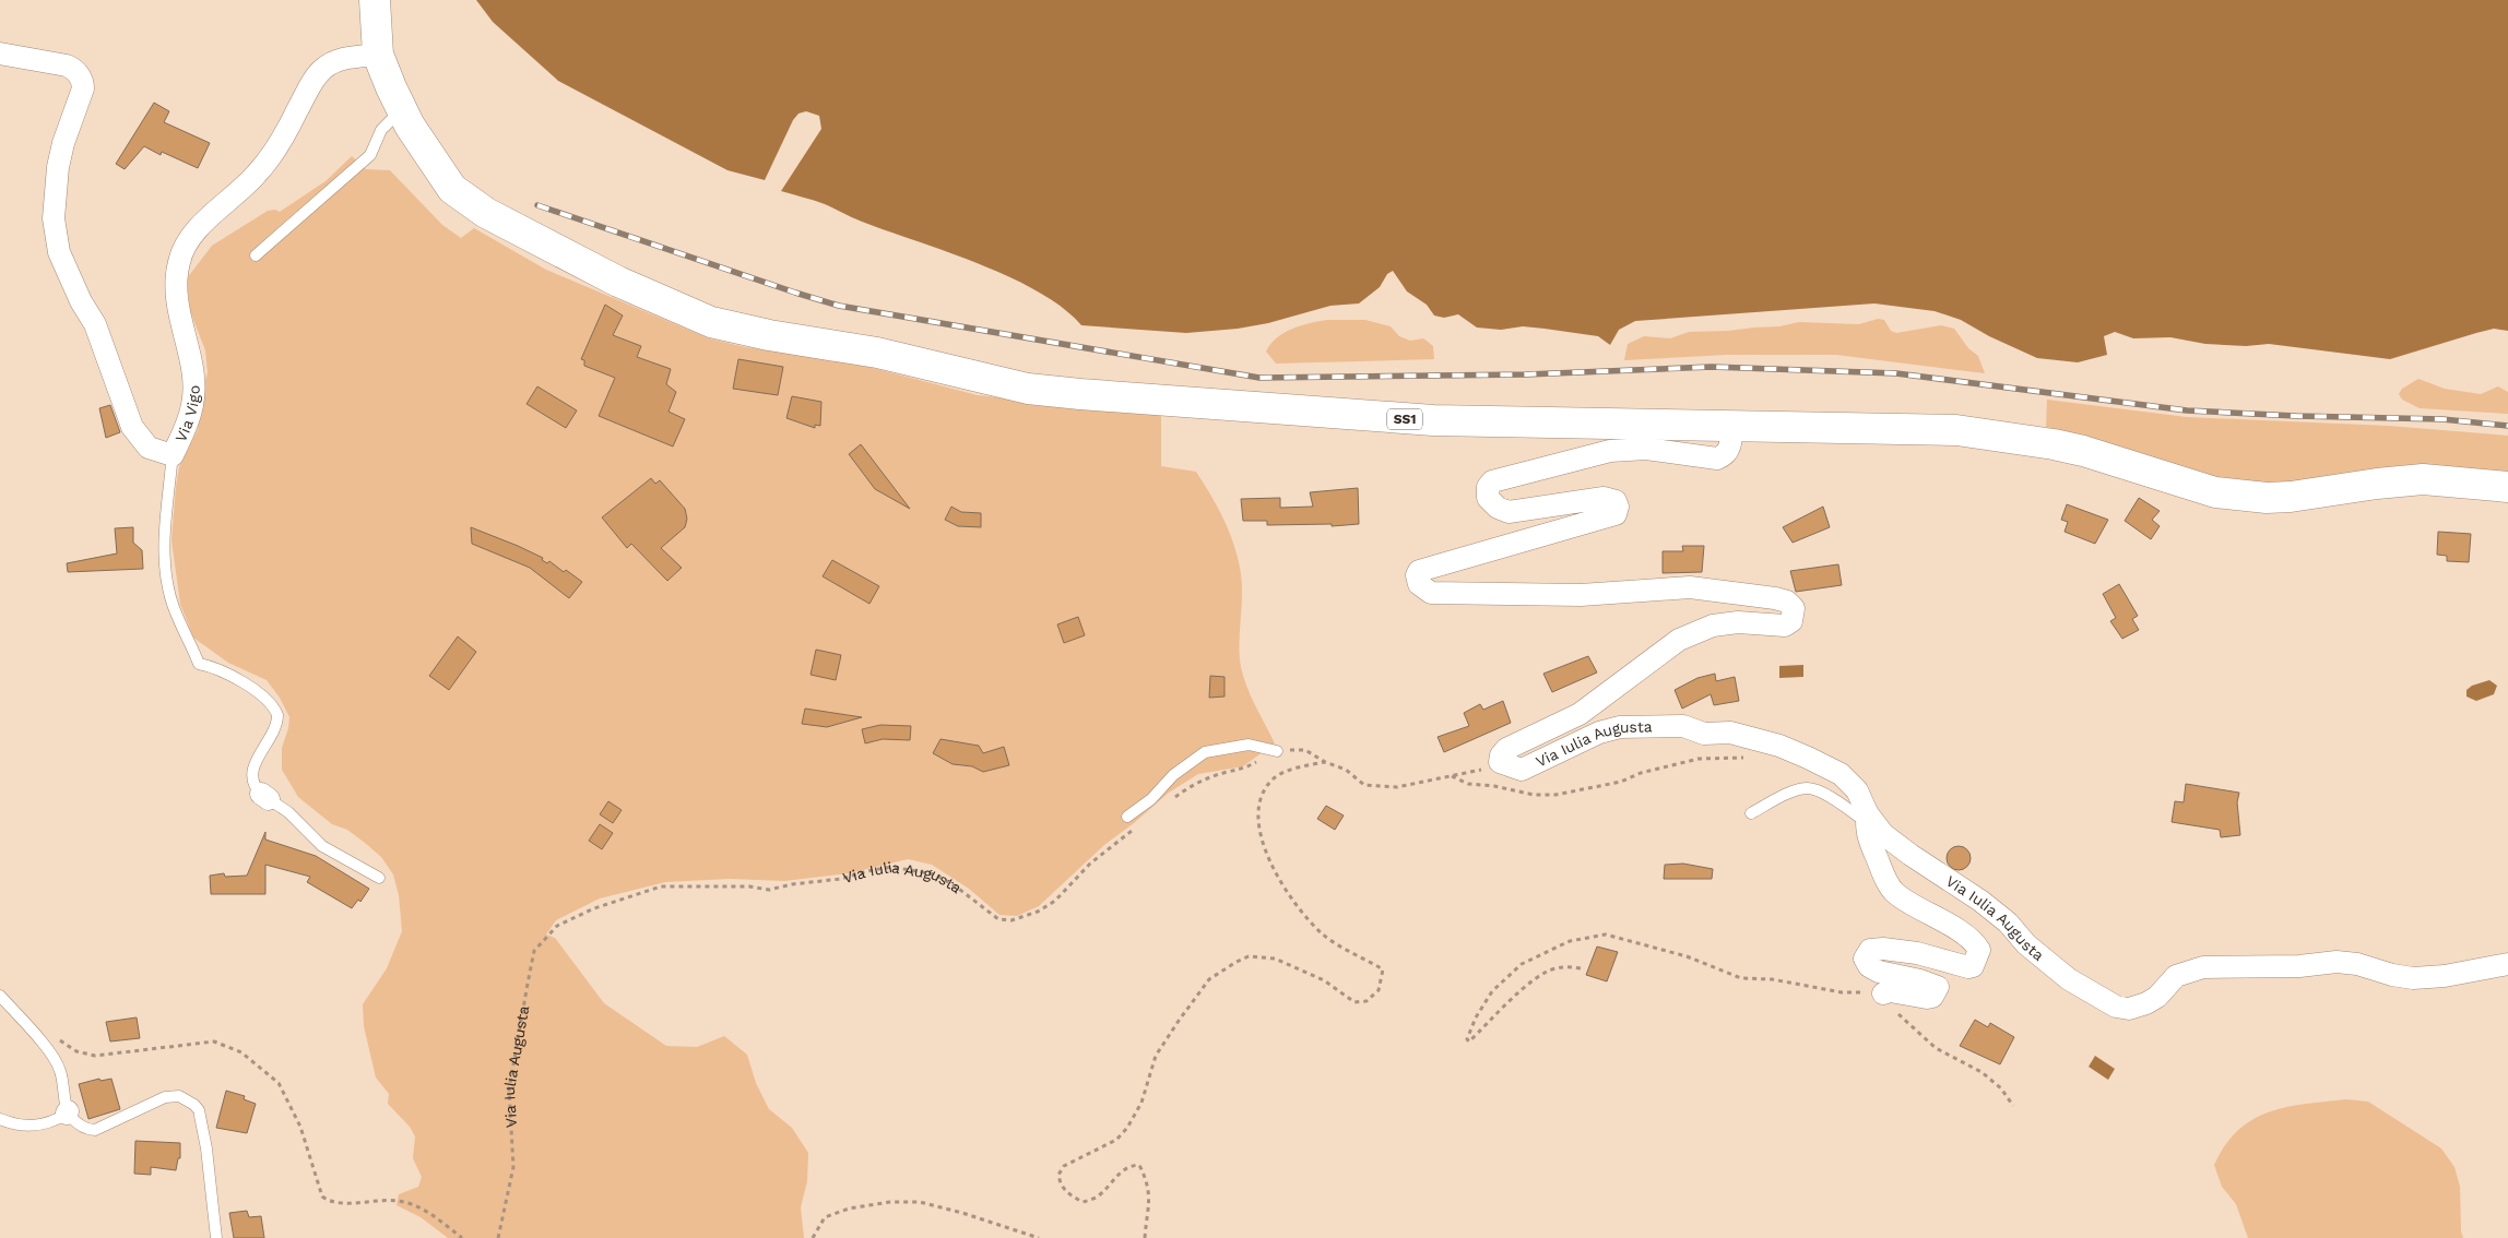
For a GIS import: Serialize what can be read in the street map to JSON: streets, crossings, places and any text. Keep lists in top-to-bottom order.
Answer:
{
  "streets": {
    "main road": ["SS1"],
    "street": ["Via Vigo", "Via Iulia Augusta"]
  },
  "crossings": [
    ["Via Vigo", "SS1"]
  ]
}
